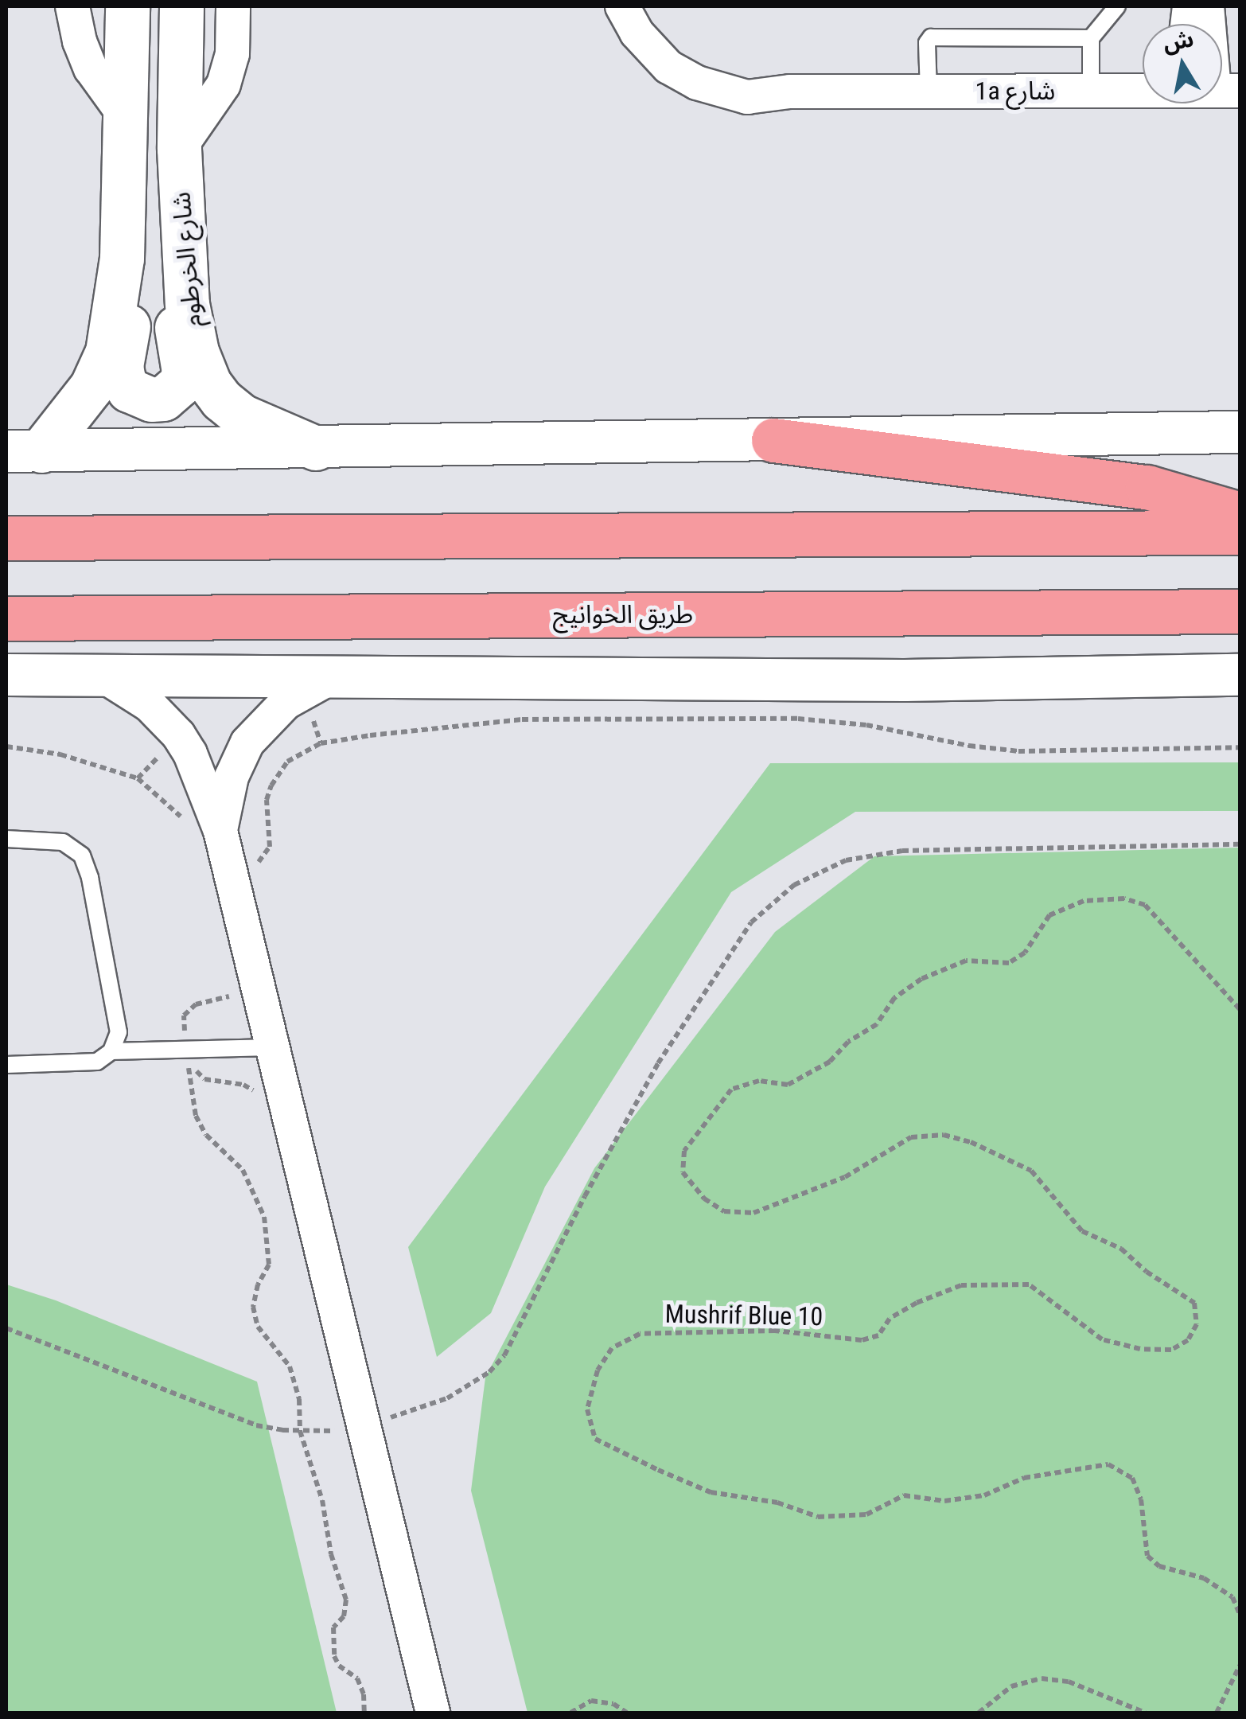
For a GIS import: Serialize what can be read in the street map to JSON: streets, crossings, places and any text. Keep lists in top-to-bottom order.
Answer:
{
  "streets": {
    "highway": ["طريق الخوانيج"],
    "main road": ["شارع الخرطوم"],
    "street": ["1a شارع"],
    "path": ["Mushrif Blue 10"]
  },
  "north": "top"
}
